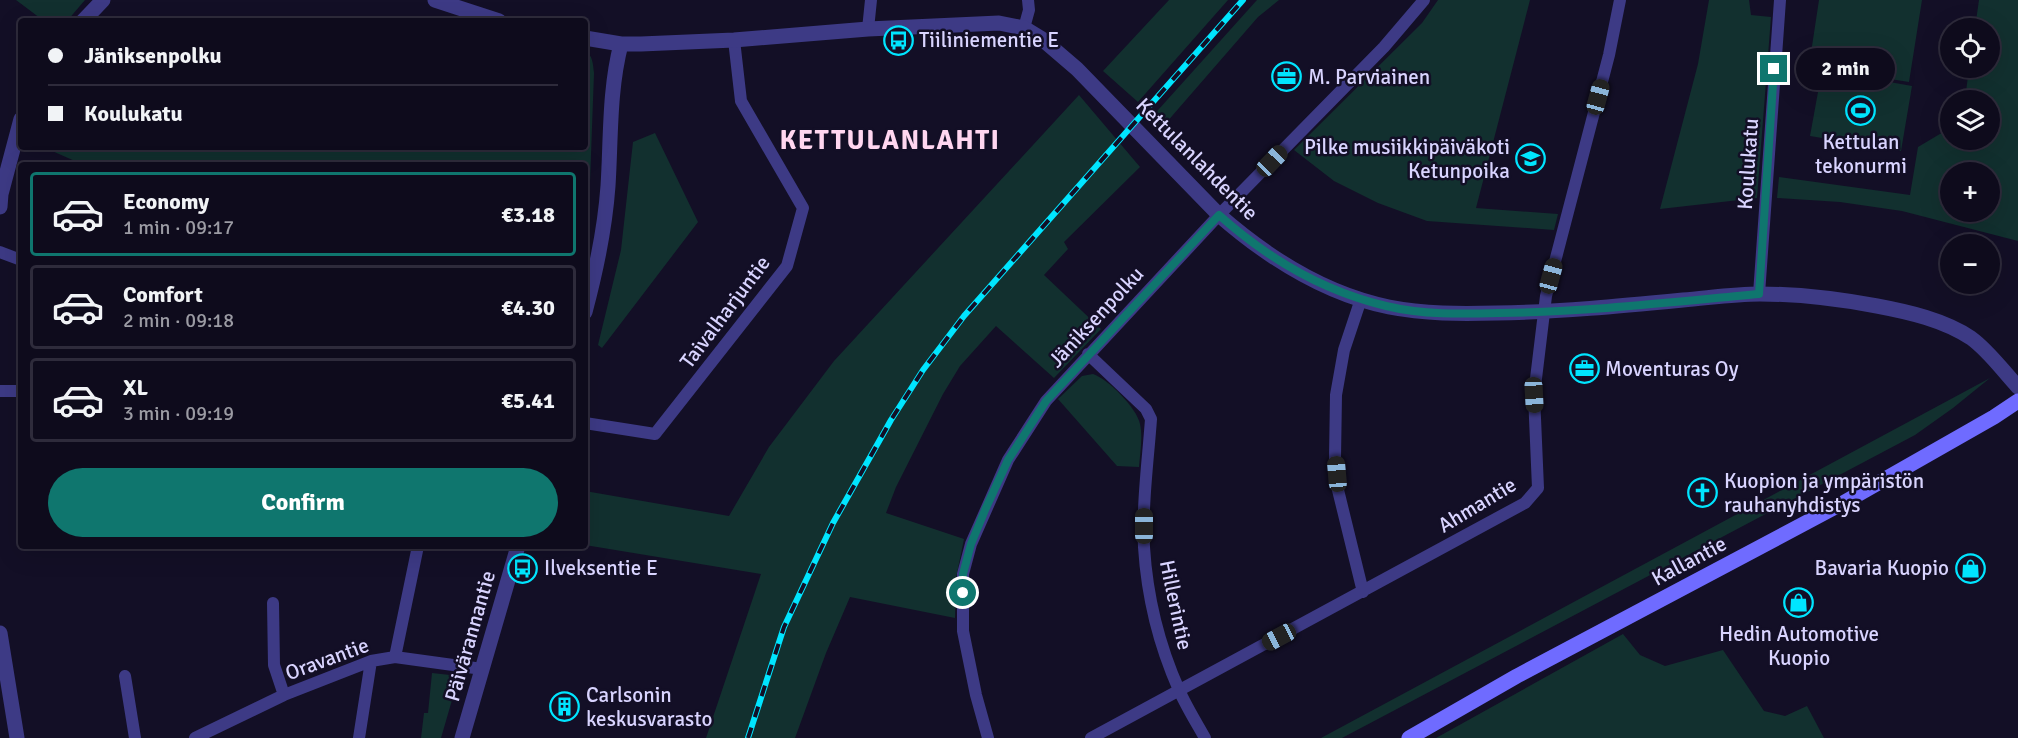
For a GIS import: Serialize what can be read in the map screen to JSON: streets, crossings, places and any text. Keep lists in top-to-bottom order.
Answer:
{
  "streets": {
    "main road": ["Kallantie"],
    "street": [
      "Kettulanlahdentie",
      "Koulukatu",
      "Taivalharjuntie",
      "Jäniksenpolku",
      "Ahmantie",
      "Hillerintie",
      "Päivärannantie",
      "Oravantie"
    ]
  },
  "crossings": [
    ["Kettulanlahdentie", "Koulukatu"],
    ["Kettulanlahdentie", "Taivalharjuntie"],
    ["Kettulanlahdentie", "Jäniksenpolku"],
    ["Kettulanlahdentie", "Ahmantie"],
    ["Jäniksenpolku", "Hillerintie"],
    ["Ahmantie", "Hillerintie"],
    ["Päivärannantie", "Oravantie"]
  ],
  "districts": ["KETTULANLAHTI"],
  "places": {
    "bus stop": ["Tiiliniementie E", "Ilveksentie E"],
    "office": ["M. Parviainen", "Moventuras Oy"],
    "sports": ["Kettulan tekonurmi"],
    "school or university": ["Pilke musiikkipäiväkoti Ketunpoika"],
    "church": ["Kuopion ja ympäristön rauhanyhdistys"],
    "shop": ["Bavaria Kuopio", "Hedin Automotive Kuopio"],
    "building": ["Carlsonin keskusvarasto"]
  },
  "page": {
    "map_buttons": ["+", "−"],
    "banner": ["Jäniksenpolku", "Koulukatu"],
    "bubble": "2 min",
    "list": [
      {
        "name": "Economy",
        "note": "1 min · 09:17",
        "value": "€3.18"
      },
      {
        "name": "Comfort",
        "note": "2 min · 09:18",
        "value": "€4.30"
      },
      {
        "name": "XL",
        "note": "3 min · 09:19",
        "value": "€5.41"
      }
    ],
    "buttons": "Confirm"
  }
}
